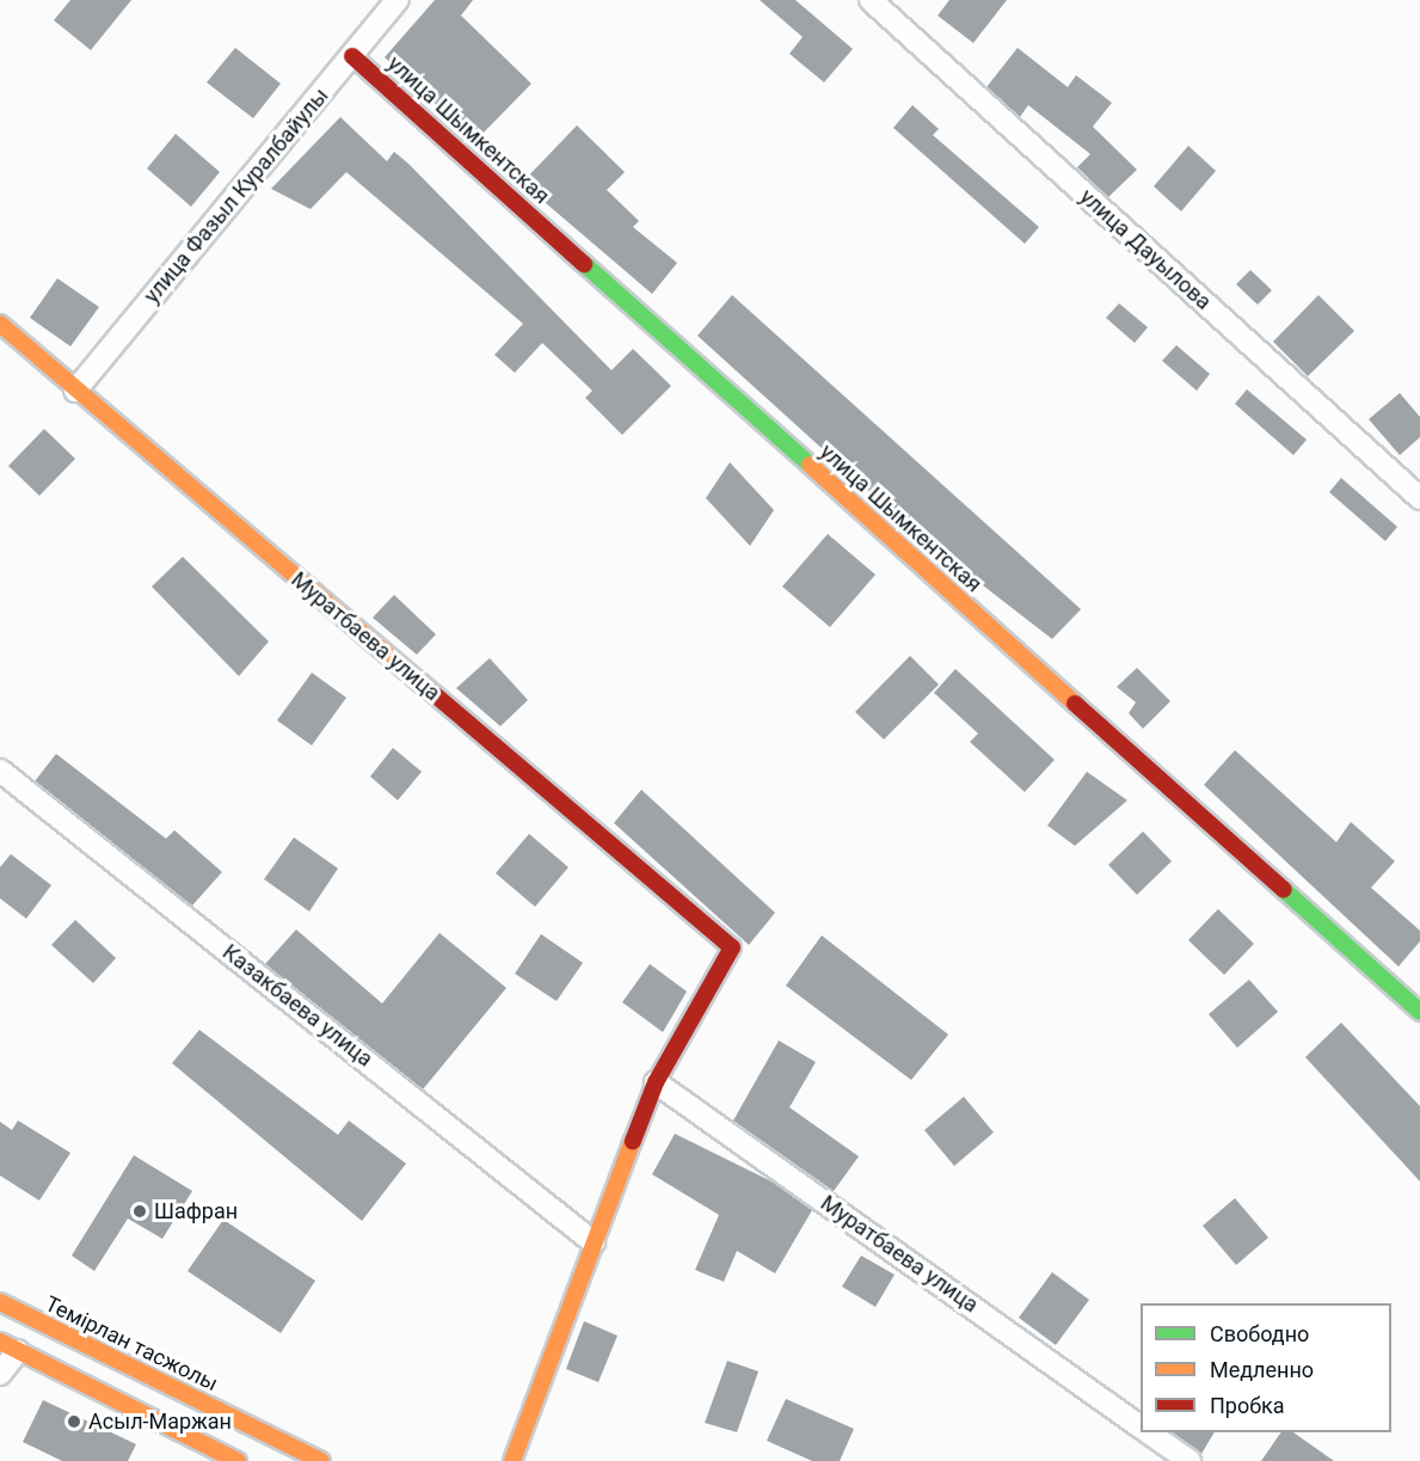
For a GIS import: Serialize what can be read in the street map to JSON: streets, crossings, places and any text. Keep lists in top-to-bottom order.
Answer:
{
  "streets": {
    "street": [
      "улица Шымкентская",
      "улица Фазыл Куралбайулы",
      "улица Дауылова",
      "Муратбаева улица",
      "Казакбаева улица",
      "Темірлан тасжолы"
    ]
  },
  "crossings": [
    ["улица Шымкентская", "улица Фазыл Куралбайулы"],
    ["улица Фазыл Куралбайулы", "Муратбаева улица"]
  ],
  "places": ["Шафран", "Асыл-Маржан"],
  "legend": ["Свободно", "Медленно", "Пробка"]
}
